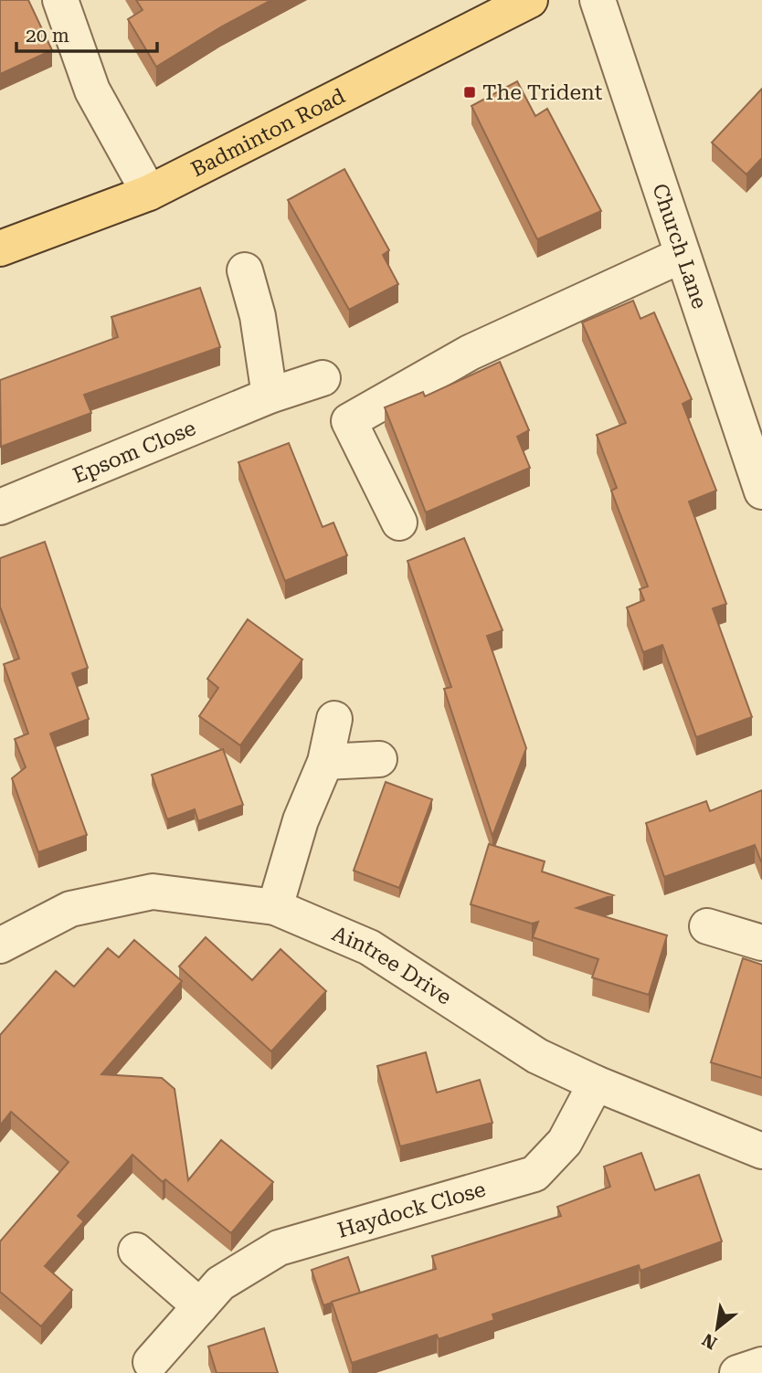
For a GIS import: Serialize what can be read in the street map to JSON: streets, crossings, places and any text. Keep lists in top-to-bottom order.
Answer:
{
  "streets": {
    "main road": ["Badminton Road"],
    "street": [
      "Church Lane",
      "Epsom Close",
      "Aintree Drive",
      "Haydock Close"
    ]
  },
  "crossings": [
    ["Aintree Drive", "Haydock Close"]
  ],
  "places": {
    "transit": ["The Trident"]
  },
  "scale_bar": "20 m",
  "north": "bottom left"
}
